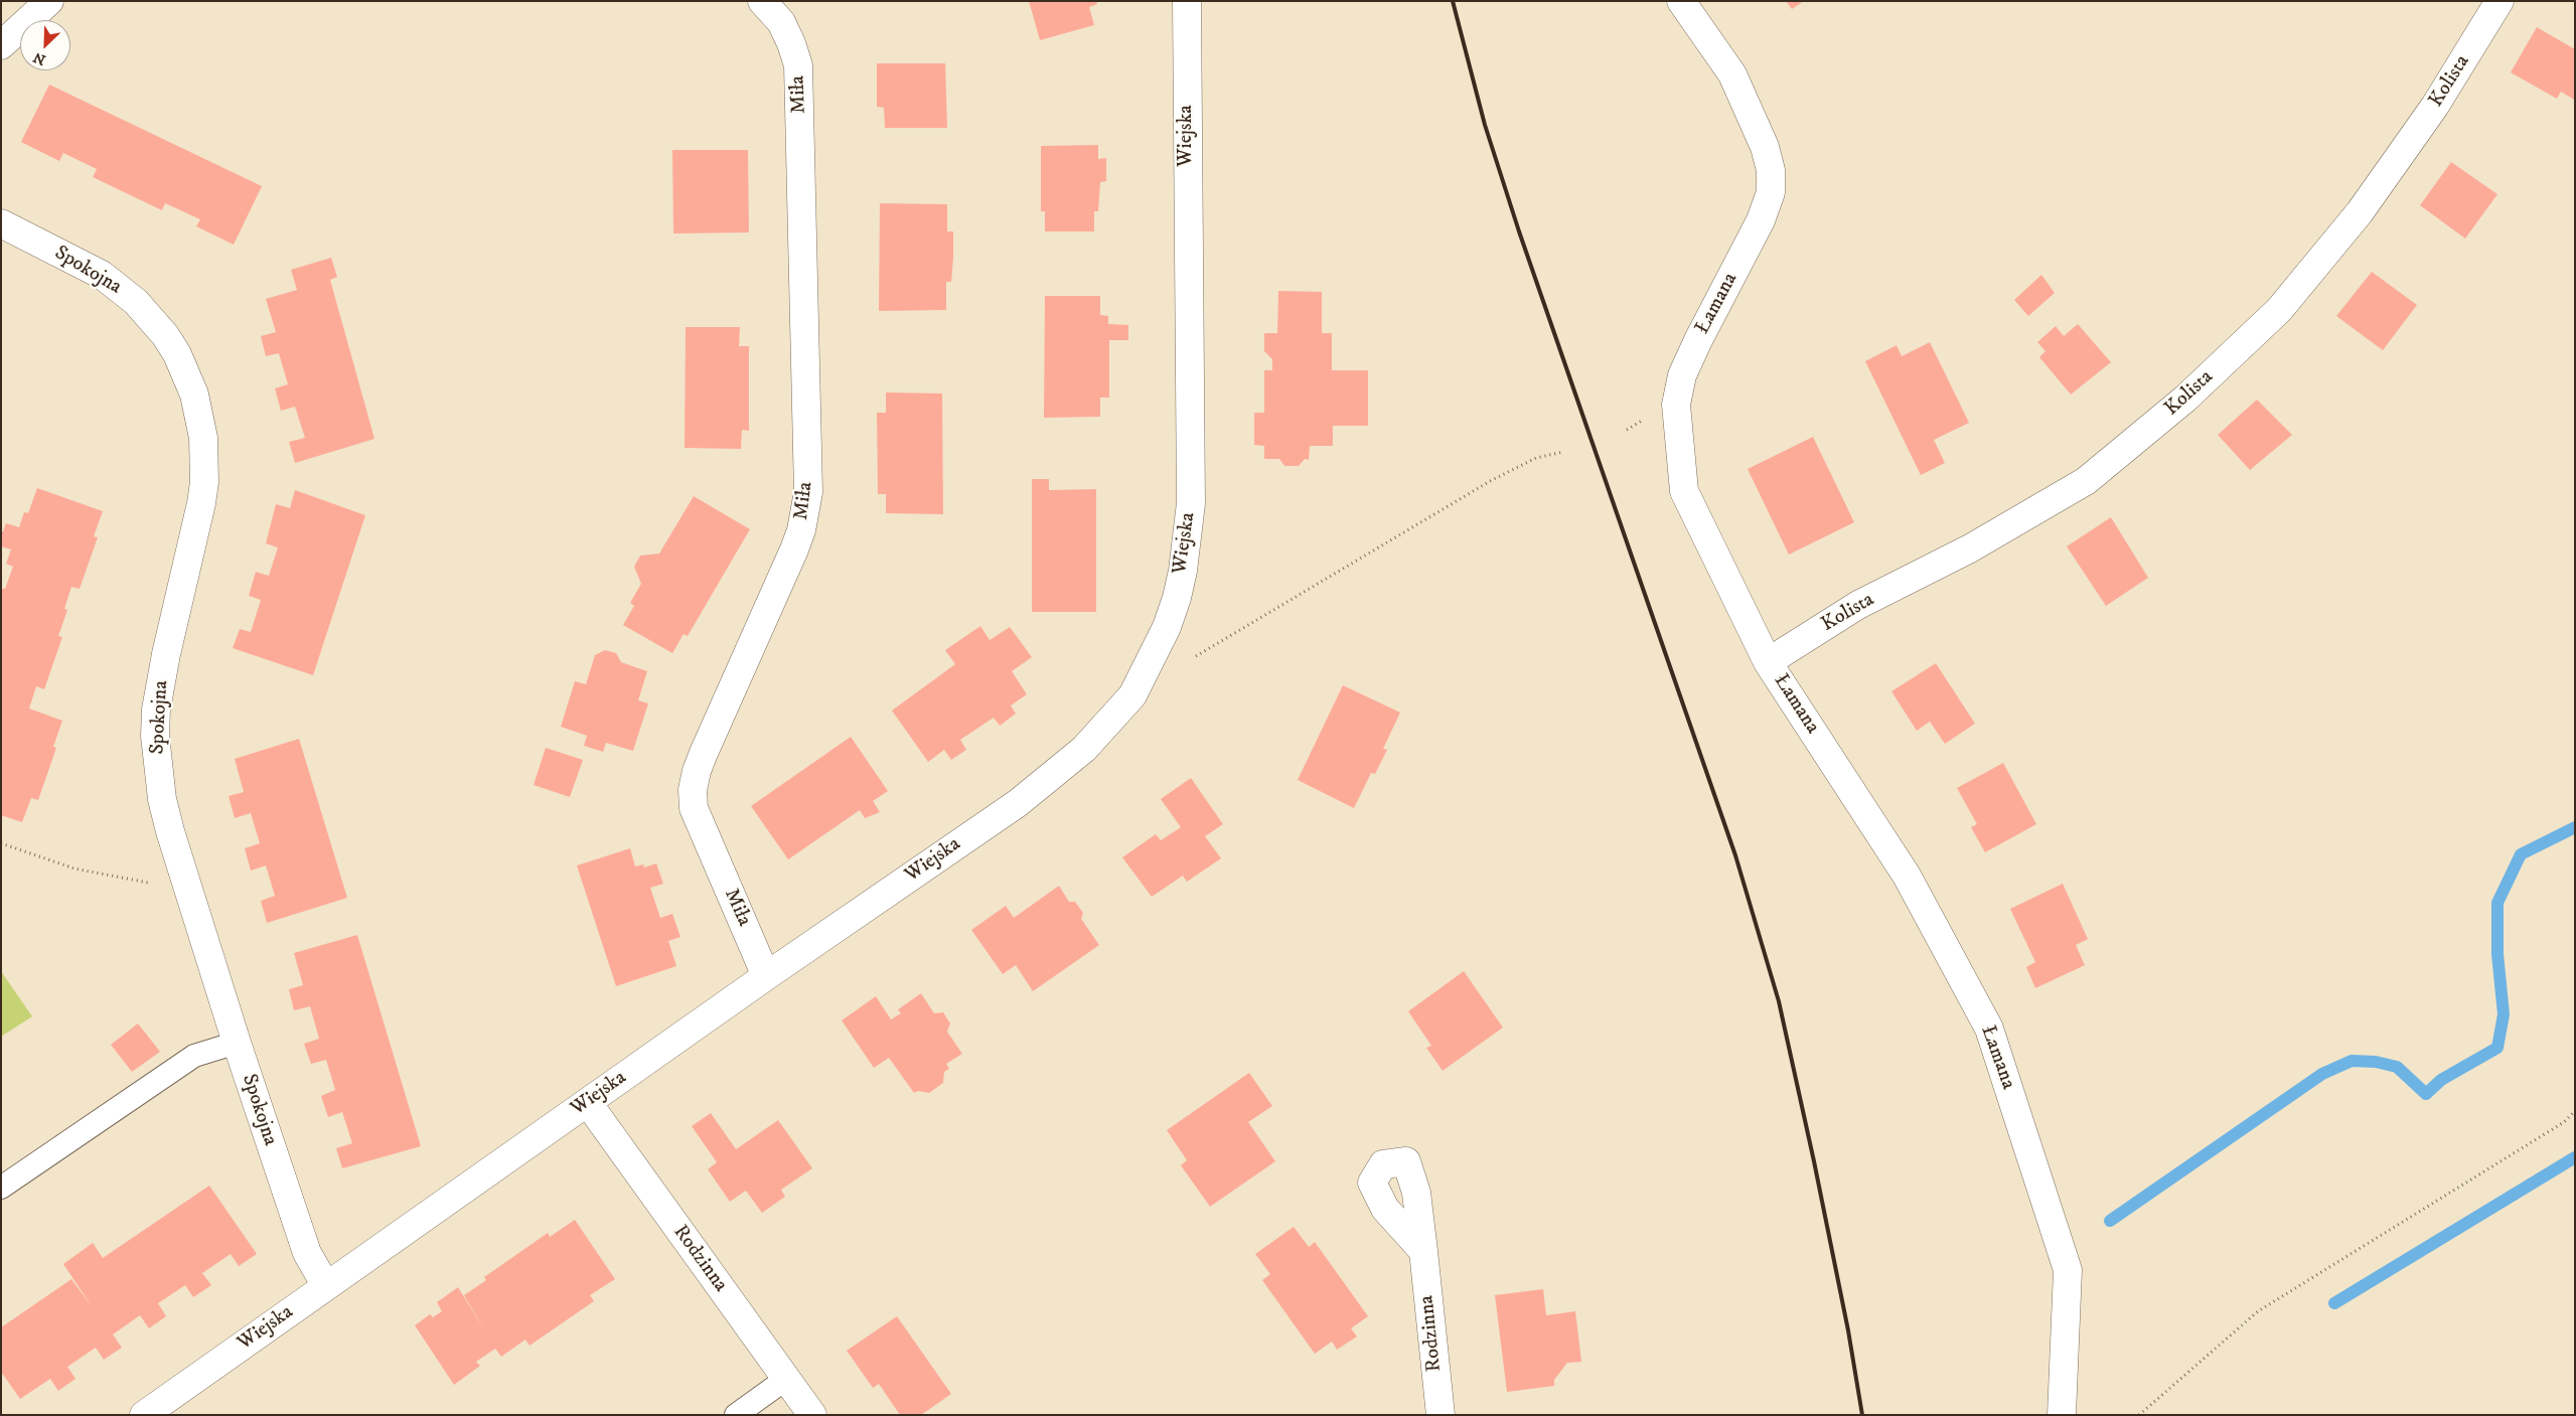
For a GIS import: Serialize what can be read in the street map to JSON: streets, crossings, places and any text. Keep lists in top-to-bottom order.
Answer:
{
  "streets": {
    "street": [
      "Kolista",
      "Miła",
      "Wiejska",
      "Spokojna",
      "Łamana",
      "Rodzinna"
    ]
  },
  "crossings": [
    ["Kolista", "Łamana"],
    ["Miła", "Wiejska"],
    ["Wiejska", "Spokojna"],
    ["Wiejska", "Rodzinna"]
  ],
  "north": "bottom left"
}
